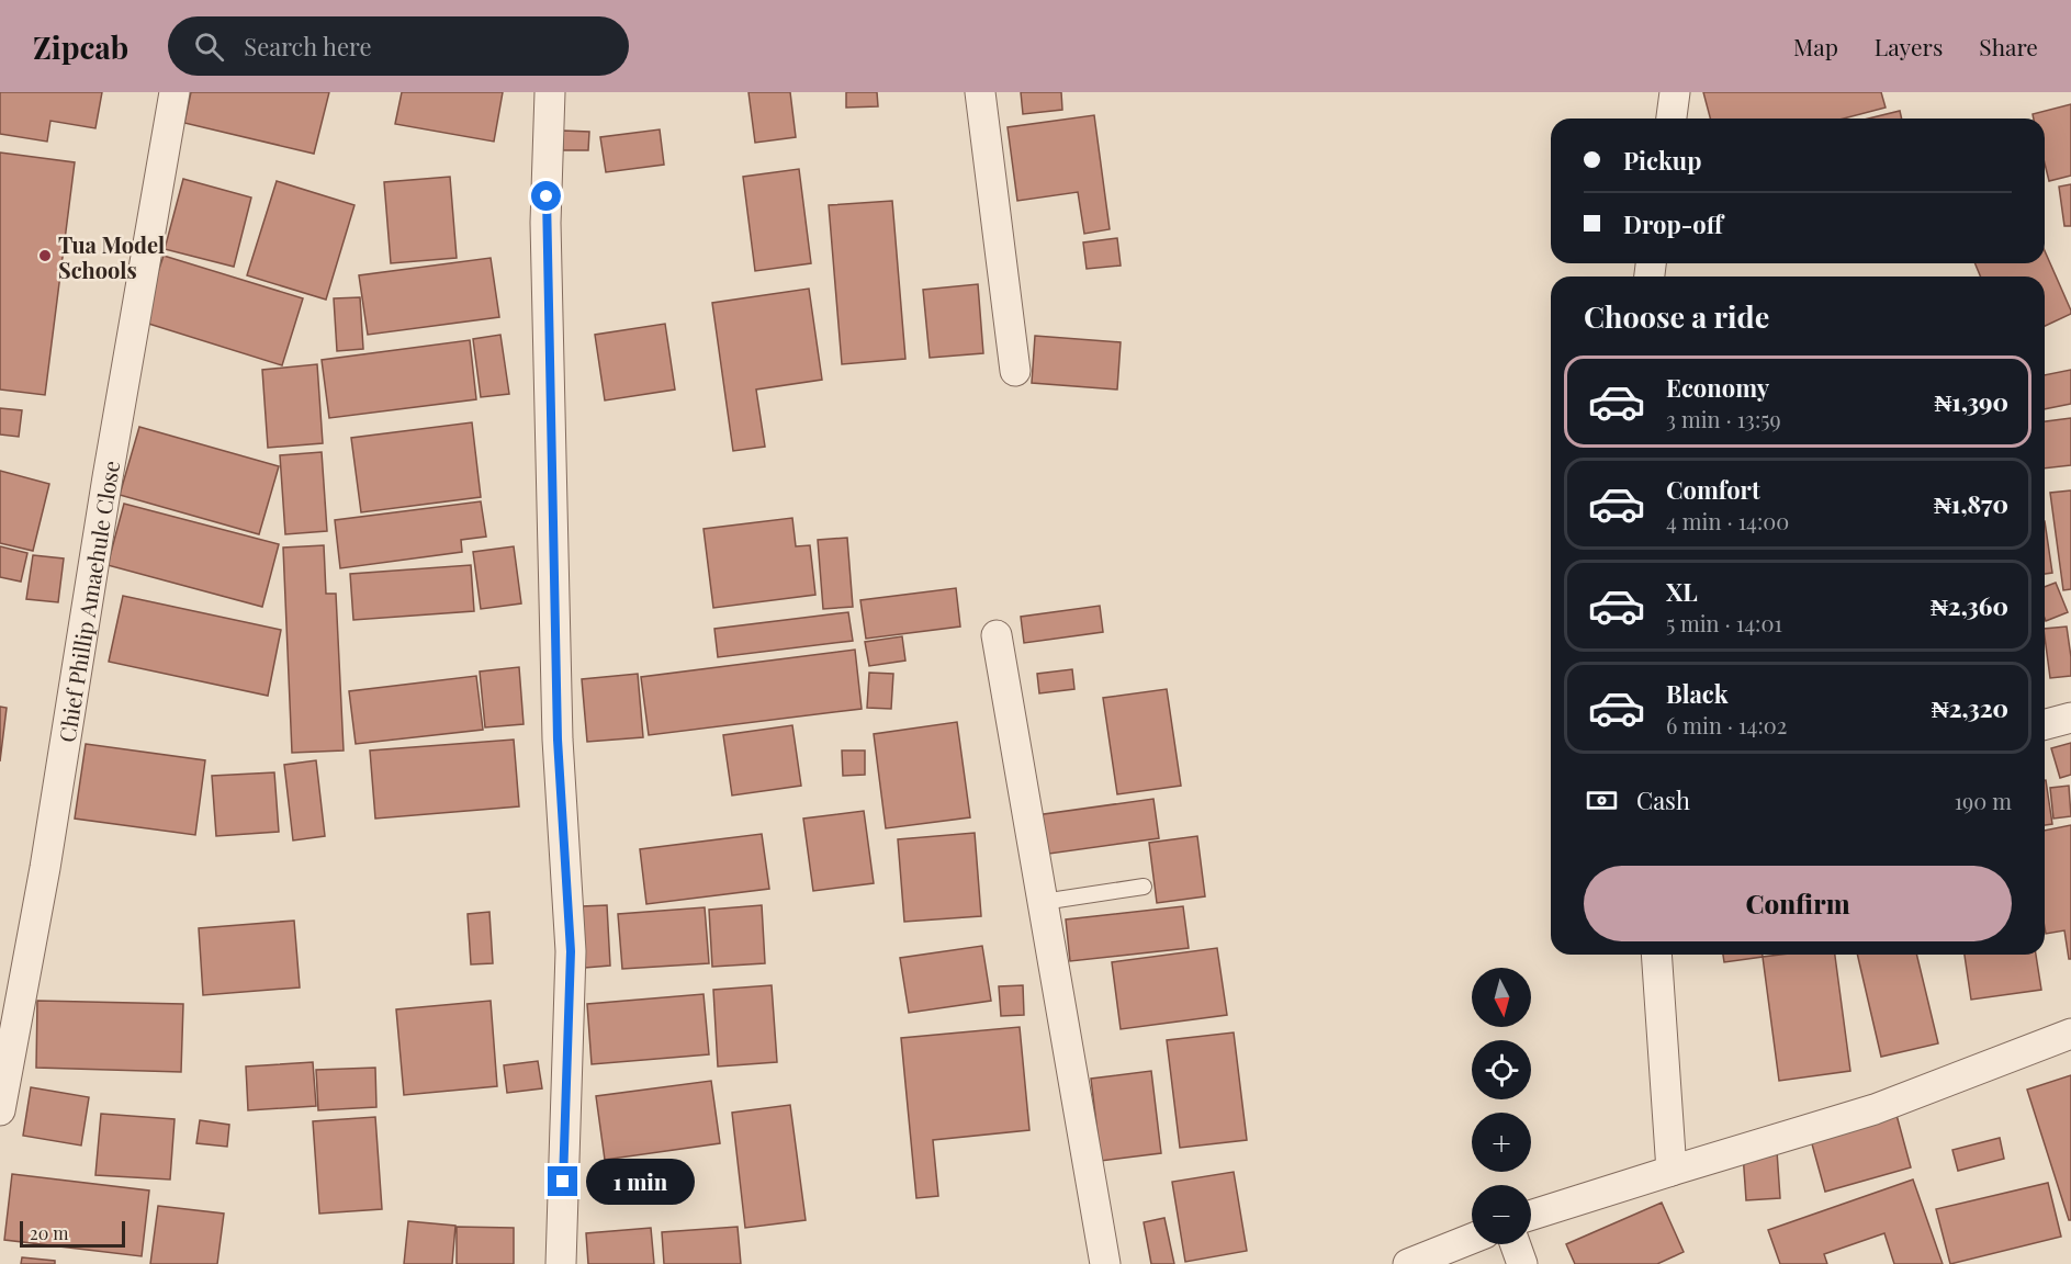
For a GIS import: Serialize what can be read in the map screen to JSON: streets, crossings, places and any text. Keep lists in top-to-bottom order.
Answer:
{
  "streets": {
    "street": ["Chief Phillip Amaehule Close"]
  },
  "places": ["Tua Model Schools"],
  "scale_bar": "20 m",
  "north": "bottom",
  "page": {
    "header": "Zipcab",
    "search": "Search here",
    "nav": ["Map", "Layers", "Share"],
    "banner": ["Pickup", "Drop-off"],
    "heading": "Choose a ride",
    "list": [
      {
        "name": "Economy",
        "note": "3 min · 13:59",
        "value": "₦1,390"
      },
      {
        "name": "Comfort",
        "note": "4 min · 14:00",
        "value": "₦1,870"
      },
      {
        "name": "XL",
        "note": "5 min · 14:01",
        "value": "₦2,360"
      },
      {
        "name": "Black",
        "note": "6 min · 14:02",
        "value": "₦2,320"
      }
    ],
    "pay": ["Cash", "190 m"],
    "buttons": "Confirm",
    "map_buttons": ["+", "−"],
    "bubble": "1 min",
    "scale": "20 m"
  }
}
